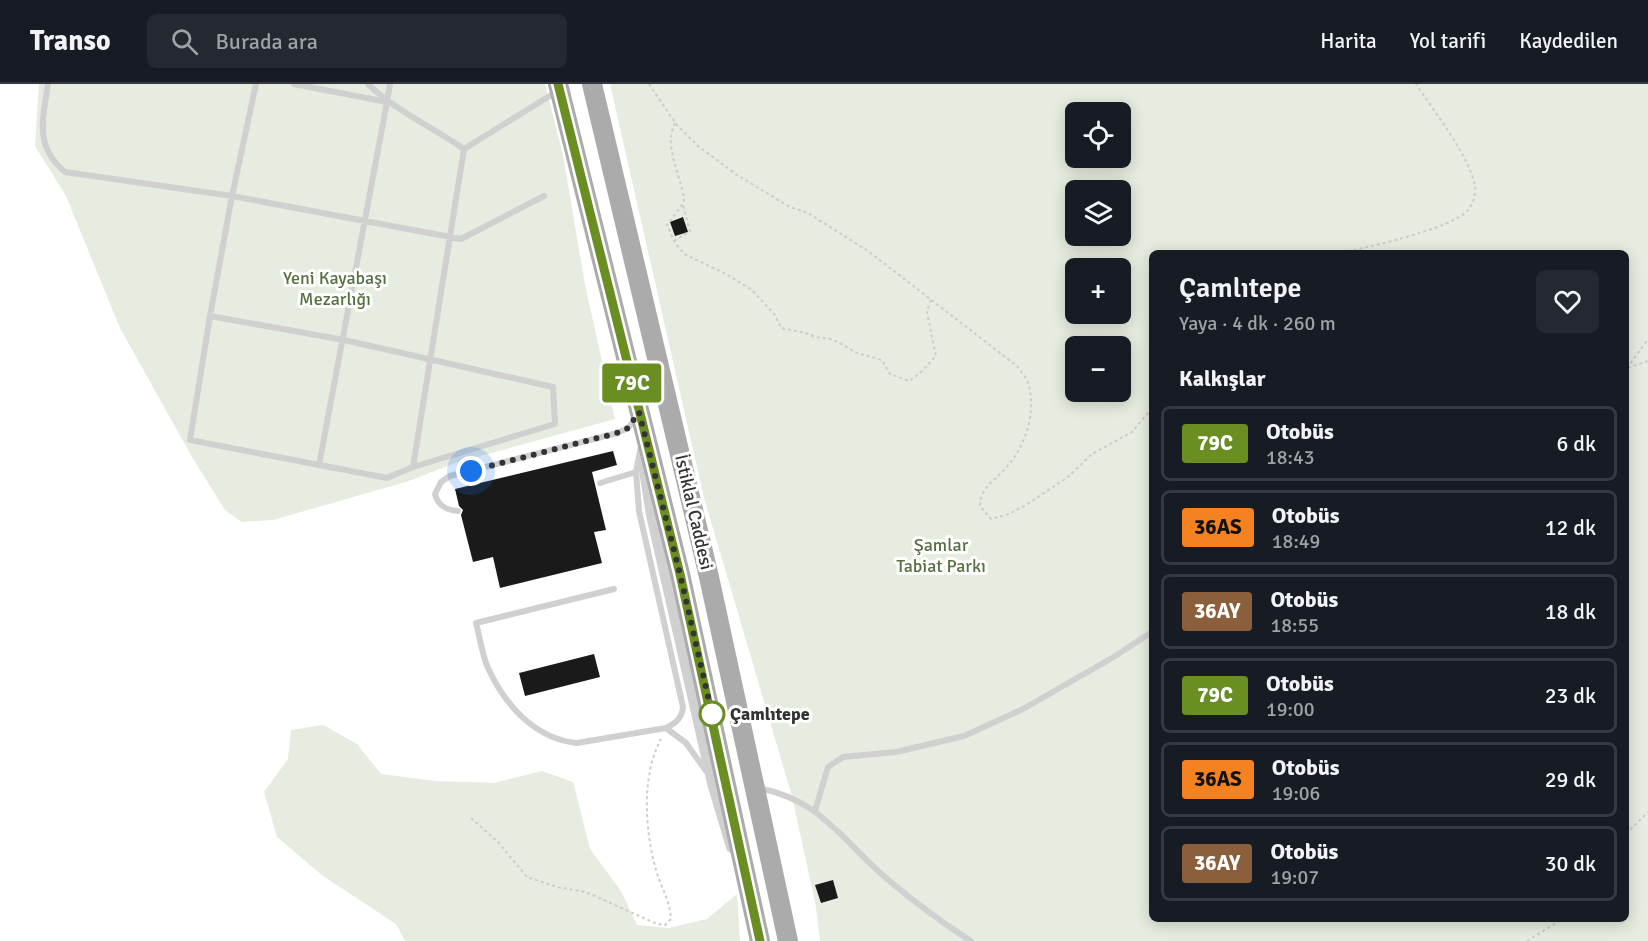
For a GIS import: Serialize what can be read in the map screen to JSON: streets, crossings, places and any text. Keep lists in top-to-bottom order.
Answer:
{
  "streets": {
    "main road": ["İstiklal Caddesi"]
  },
  "parks": ["Yeni Kayabaşı Mezarlığı", "Şamlar Tabiat Parkı"],
  "places": ["Çamlıtepe"],
  "lines": ["bus line 79C"],
  "page": {
    "header": "Transo",
    "search": "Burada ara",
    "nav": ["Harita", "Yol tarifi", "Kaydedilen"],
    "on_map": "79C",
    "map_buttons": ["+", "−"],
    "heading": [
      ["Çamlıtepe", "Yaya · 4 dk · 260 m"],
      "Kalkışlar"
    ],
    "list": [
      {
        "mark": "79C",
        "name": "Otobüs",
        "note": "18:43",
        "value": "6 dk"
      },
      {
        "mark": "36AS",
        "name": "Otobüs",
        "note": "18:49",
        "value": "12 dk"
      },
      {
        "mark": "36AY",
        "name": "Otobüs",
        "note": "18:55",
        "value": "18 dk"
      },
      {
        "mark": "79C",
        "name": "Otobüs",
        "note": "19:00",
        "value": "23 dk"
      },
      {
        "mark": "36AS",
        "name": "Otobüs",
        "note": "19:06",
        "value": "29 dk"
      },
      {
        "mark": "36AY",
        "name": "Otobüs",
        "note": "19:07",
        "value": "30 dk"
      }
    ]
  }
}
